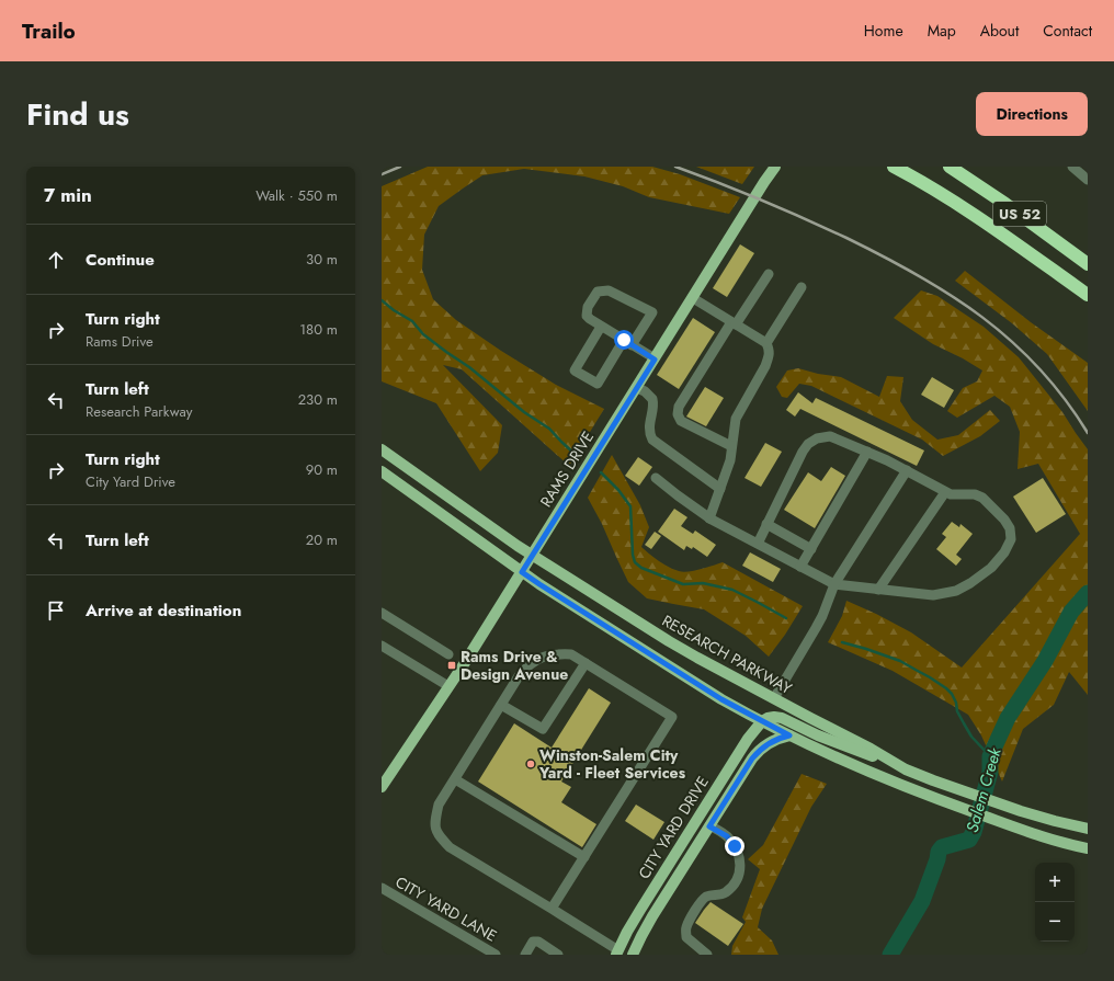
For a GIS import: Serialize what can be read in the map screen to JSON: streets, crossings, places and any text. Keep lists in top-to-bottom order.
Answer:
{
  "streets": {
    "highway": ["US 52"],
    "main road": ["RAMS DRIVE", "RESEARCH PARKWAY", "CITY YARD DRIVE"],
    "street": ["CITY YARD LANE"]
  },
  "crossings": [
    ["RAMS DRIVE", "RESEARCH PARKWAY"]
  ],
  "water": ["Salem Creek"],
  "places": {
    "transit": ["Rams Drive & Design Avenue"],
    "other": ["Winston-Salem City Yard - Fleet Services"]
  },
  "page": {
    "header": "Trailo",
    "nav": [
      "Home",
      "Map",
      "About",
      "Contact"
    ],
    "title": "Find us",
    "buttons": "Directions",
    "heading": ["7 min", "Walk · 550 m"],
    "list": [
      ["Continue", "30 m"],
      ["Turn right", "Rams Drive", "180 m"],
      ["Turn left", "Research Parkway", "230 m"],
      ["Turn right", "City Yard Drive", "90 m"],
      ["Turn left", "20 m"],
      "Arrive at destination"
    ],
    "map_buttons": ["+", "−"]
  }
}
